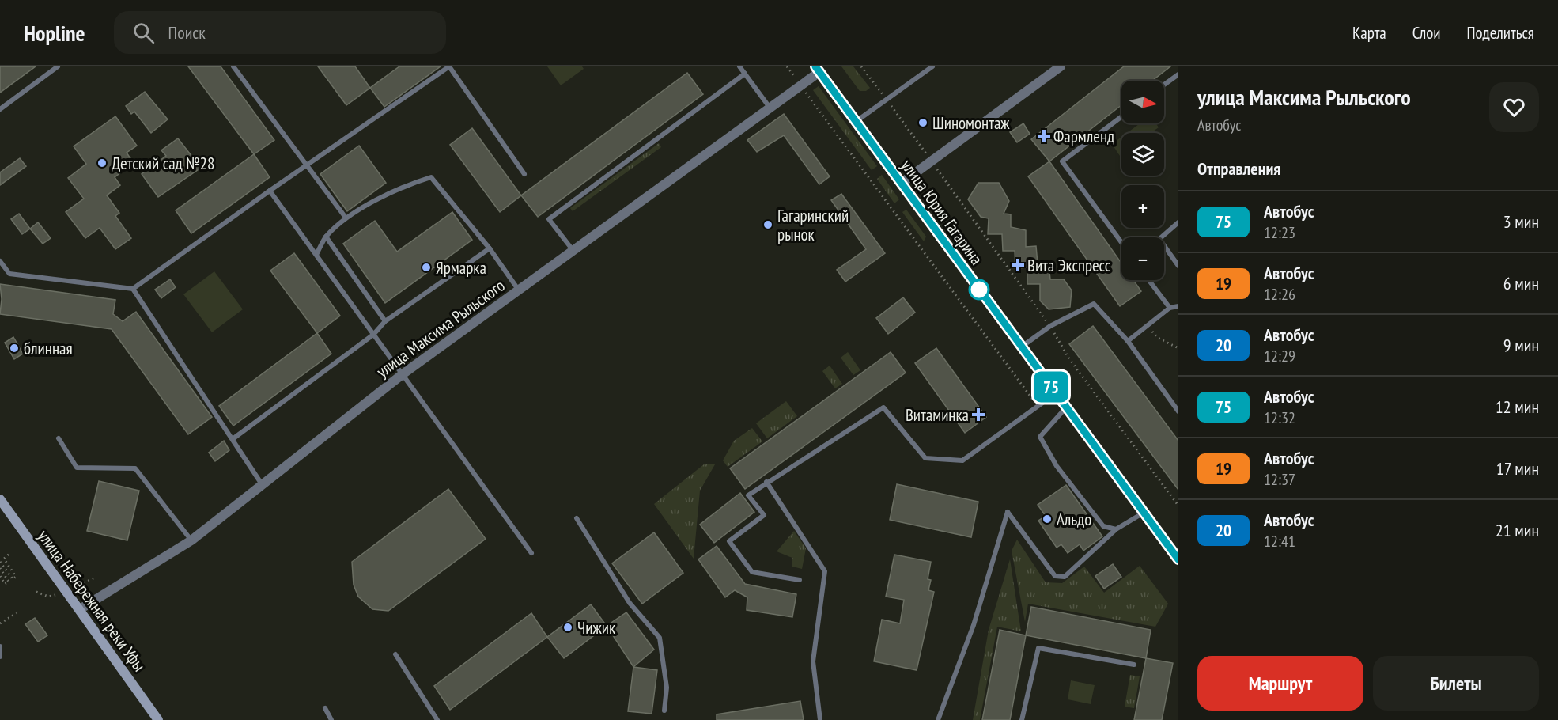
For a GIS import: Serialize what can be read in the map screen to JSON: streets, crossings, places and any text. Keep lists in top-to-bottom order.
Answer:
{
  "streets": {
    "main road": ["улица Юрия Гагарина", "улица Набережная реки Уфы"],
    "street": ["улица Максима Рыльского"]
  },
  "crossings": [
    ["улица Юрия Гагарина", "улица Максима Рыльского"],
    ["улица Максима Рыльского", "улица Набережная реки Уфы"]
  ],
  "places": {
    "other": [
      "Шиномонтаж",
      "Детский сад №28",
      "Гагаринский рынок",
      "Ярмарка",
      "блинная",
      "Альдо",
      "Чижик"
    ],
    "health": ["Фармленд", "Вита Экспресс", "Витаминка"]
  },
  "lines": ["bus line 75"],
  "north": "right",
  "page": {
    "header": "Hopline",
    "search": "Поиск",
    "nav": ["Карта", "Слои", "Поделиться"],
    "on_map": "75",
    "heading": [
      ["улица Максима Рыльского", "Автобус"],
      "Отправления"
    ],
    "map_buttons": ["+", "−"],
    "list": [
      {
        "mark": "75",
        "name": "Автобус",
        "note": "12:23",
        "value": "3 мин"
      },
      {
        "mark": "19",
        "name": "Автобус",
        "note": "12:26",
        "value": "6 мин"
      },
      {
        "mark": "20",
        "name": "Автобус",
        "note": "12:29",
        "value": "9 мин"
      },
      {
        "mark": "75",
        "name": "Автобус",
        "note": "12:32",
        "value": "12 мин"
      },
      {
        "mark": "19",
        "name": "Автобус",
        "note": "12:37",
        "value": "17 мин"
      },
      {
        "mark": "20",
        "name": "Автобус",
        "note": "12:41",
        "value": "21 мин"
      }
    ],
    "buttons": ["Маршрут", "Билеты"]
  }
}
